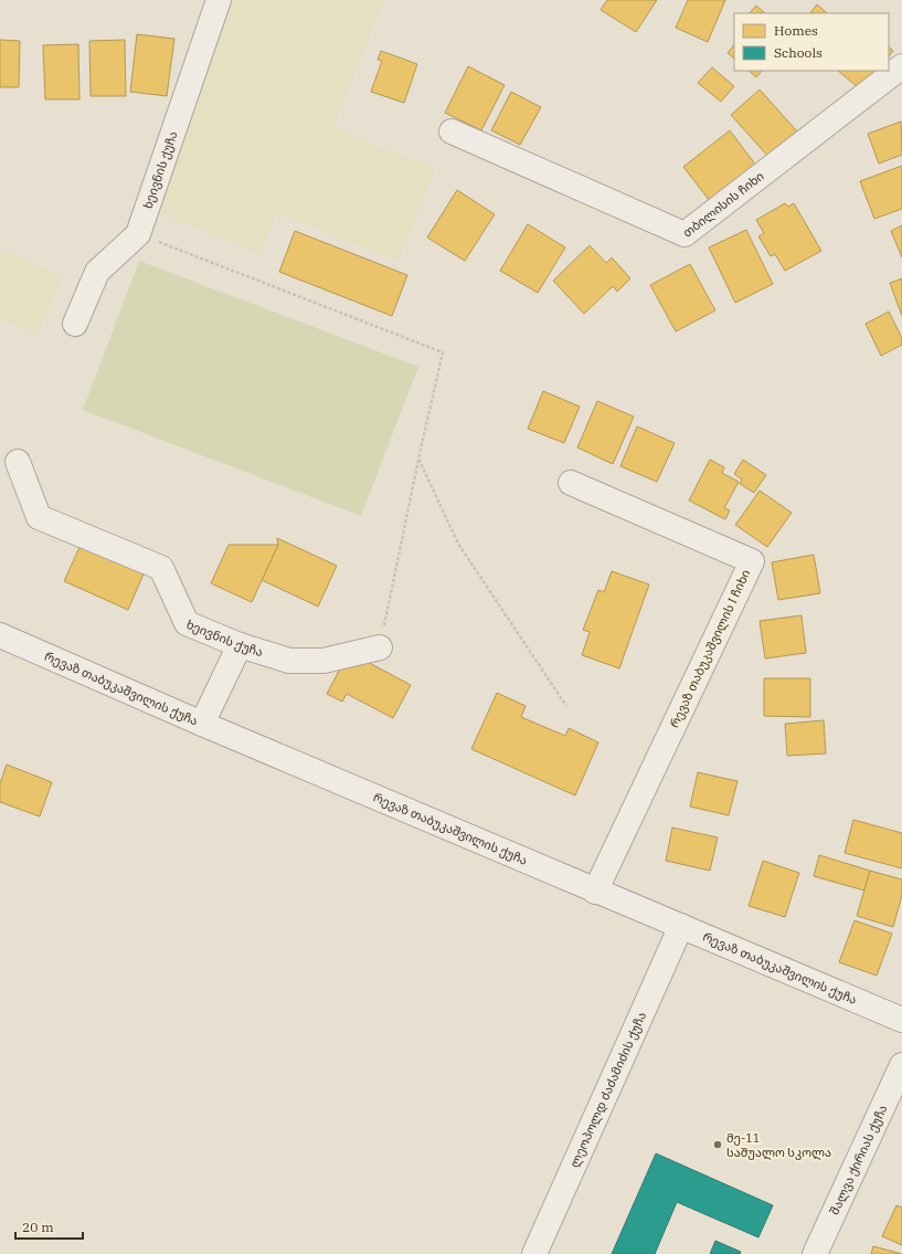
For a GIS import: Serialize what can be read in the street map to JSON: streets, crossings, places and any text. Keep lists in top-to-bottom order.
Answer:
{
  "streets": {
    "street": [
      "ხეივნის ქუჩა",
      "თბილისის ჩიხი",
      "რევაზ თაბუკაშვილის I ჩიხი",
      "რევაზ თაბუკაშვილის ქუჩა",
      "ლეოპოლდ ძაძამიძის ქუჩა",
      "შალვა ქირიას ქუჩა"
    ]
  },
  "crossings": [
    ["რევაზ თაბუკაშვილის I ჩიხი", "რევაზ თაბუკაშვილის ქუჩა"],
    ["რევაზ თაბუკაშვილის ქუჩა", "ლეოპოლდ ძაძამიძის ქუჩა"]
  ],
  "places": ["მე-11 საშუალო სკოლა"],
  "legend": ["Homes", "Schools"],
  "scale_bar": "20 m"
}
